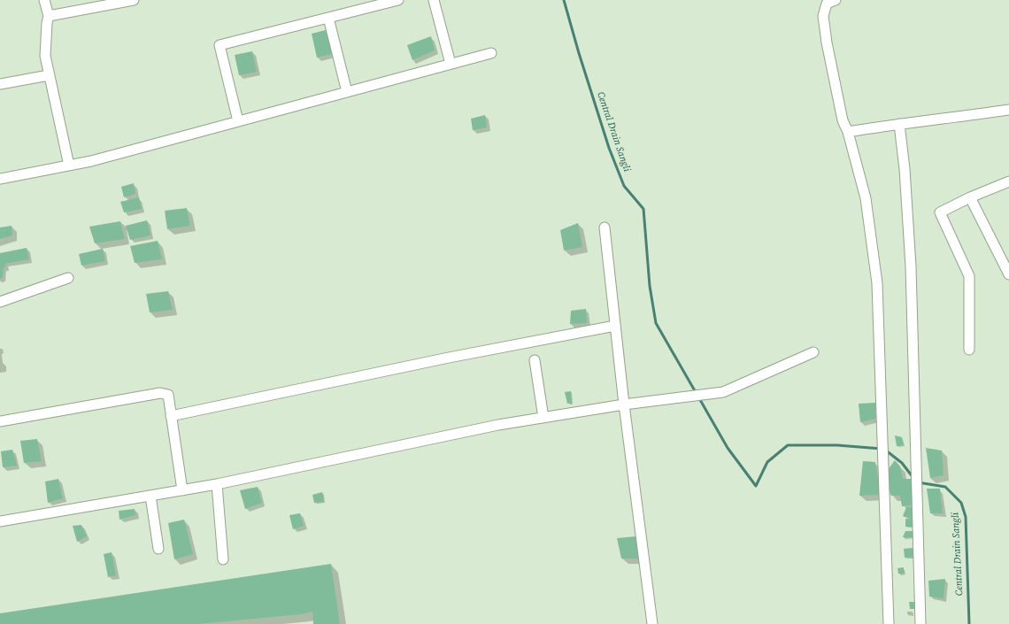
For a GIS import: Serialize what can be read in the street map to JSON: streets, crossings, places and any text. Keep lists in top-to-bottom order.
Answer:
{
  "water": ["Central Drain Sangli"]
}
